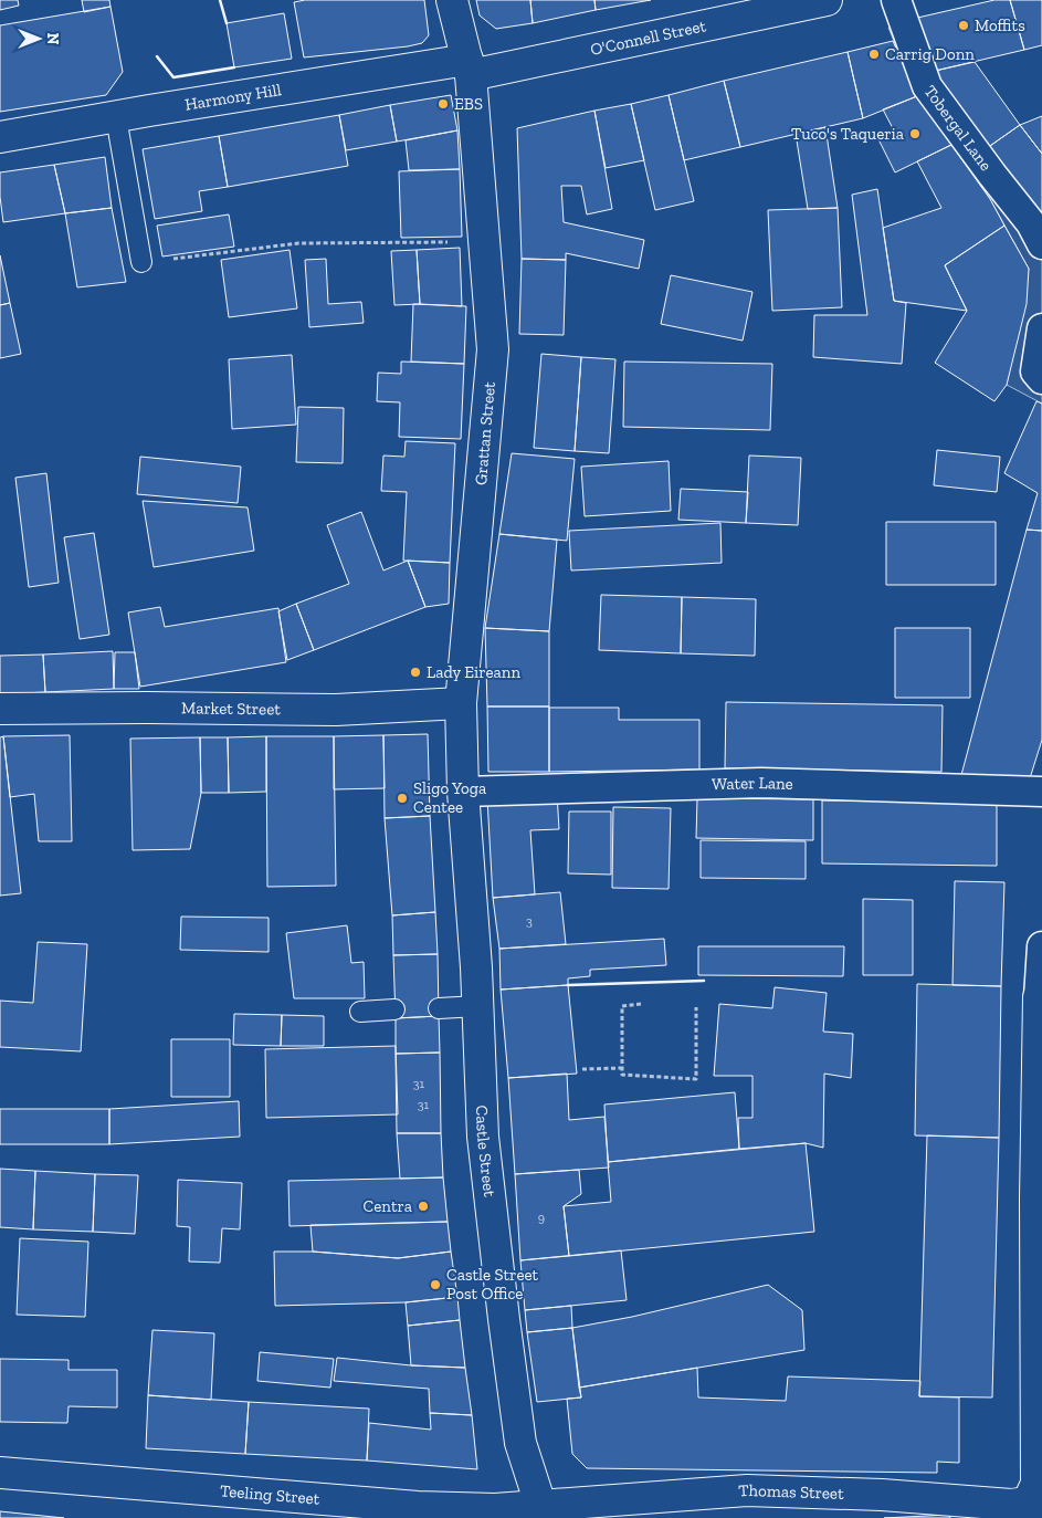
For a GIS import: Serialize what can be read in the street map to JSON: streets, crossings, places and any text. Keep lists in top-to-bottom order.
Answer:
{
  "streets": {
    "street": [
      "O'Connell Street",
      "Harmony Hill",
      "Tobergal Lane",
      "Grattan Street",
      "Market Street",
      "Water Lane",
      "Castle Street",
      "Thomas Street",
      "Teeling Street"
    ]
  },
  "crossings": [
    ["O'Connell Street", "Harmony Hill"],
    ["O'Connell Street", "Grattan Street"],
    ["Harmony Hill", "Grattan Street"],
    ["Grattan Street", "Market Street"],
    ["Grattan Street", "Water Lane"],
    ["Grattan Street", "Castle Street"],
    ["Water Lane", "Castle Street"],
    ["Castle Street", "Thomas Street"],
    ["Castle Street", "Teeling Street"],
    ["Thomas Street", "Teeling Street"]
  ],
  "places": [
    "Moffits",
    "Carrig Donn",
    "EBS",
    "Tuco's Taqueria",
    "Lady Eireann",
    "Sligo Yoga Centee",
    "Centra",
    "Castle Street Post Office"
  ],
  "house_numbers": [
    "3",
    "31",
    "31",
    "9"
  ],
  "north": "right"
}
